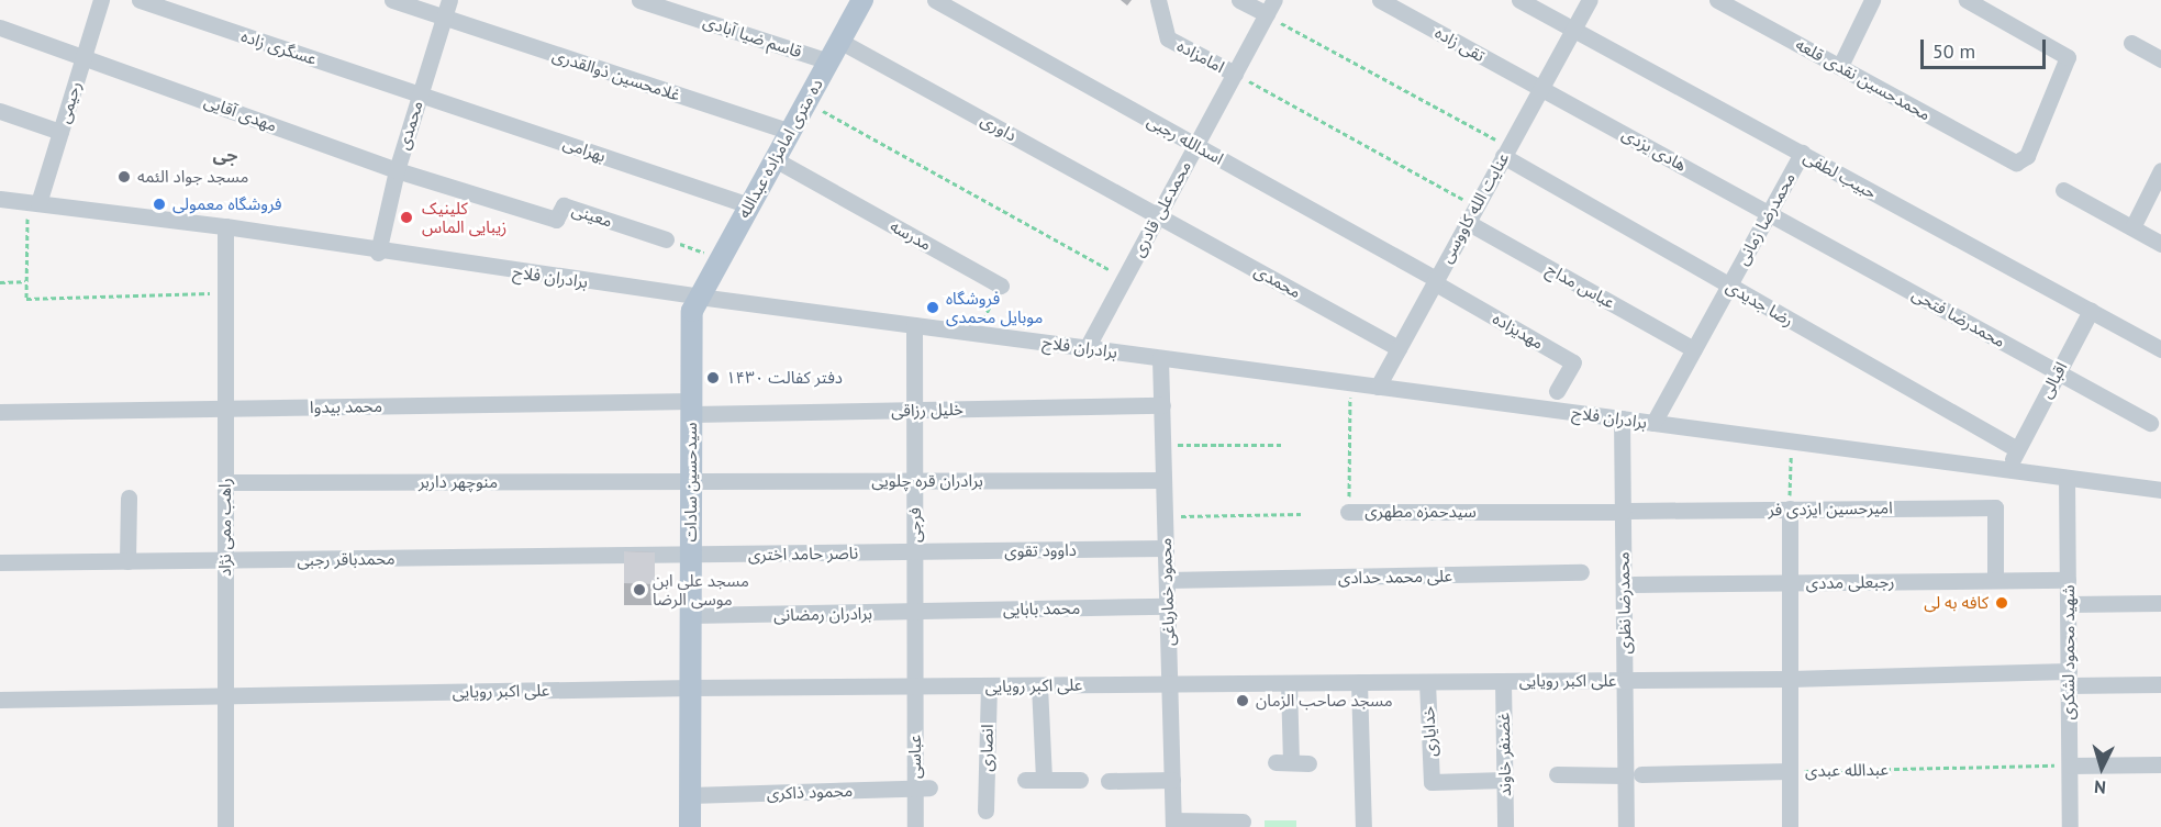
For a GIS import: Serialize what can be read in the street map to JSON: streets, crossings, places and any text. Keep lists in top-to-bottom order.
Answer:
{
  "streets": {
    "main road": ["ده متری امامزاده عبدالله", "سیدحسین سادات"],
    "street": [
      "قاسم ضیا آبادی",
      "تقی زاده",
      "عسگری زاده",
      "امامزاده",
      "غلامحسین ذوالقدری",
      "محمدحسین نقدی قلعه",
      "رحیمی",
      "مهدی آقایی",
      "محمدی",
      "داوری",
      "اسدالله رجبی",
      "بهرامی",
      "هادی یزدی",
      "حبیب لطفی",
      "عنایت‌ الله کاووسی",
      "محمدعلی قادری",
      "معینی",
      "محمدرضا زمانی",
      "مدرسه",
      "برادران فلاح",
      "عباس مداح",
      "رضا جدیدی",
      "محمدرضا فتحی",
      "مهدیزاده",
      "اقبالی",
      "محمد بیدوا",
      "خلیل رزاقی",
      "برادران قره چلویی",
      "منوچهر داربر",
      "امیرحسین ایزدی فر",
      "سیدحمزه مطهری",
      "فرجی",
      "راهب ممی نژاد",
      "داوود تقوی",
      "ناصر حامد اختری",
      "محمدباقر رجبی",
      "علی محمد حدادی",
      "رجبعلی مددی",
      "محمود خمارباغی",
      "محمدرضا نظری",
      "محمد بابایی",
      "برادران رمضانی",
      "شهید محمود لشکری",
      "علی اکبر رویایی",
      "خدایاری",
      "انصاری",
      "غضنفر خاوند",
      "عباسی",
      "عبدالله عبدی",
      "محمود ذاکری"
    ]
  },
  "crossings": [
    ["قاسم ضیا آبادی", "ده متری امامزاده عبدالله"],
    ["تقی زاده", "هادی یزدی"],
    ["تقی زاده", "عنایت‌ الله کاووسی"],
    ["عسگری زاده", "محمدی"],
    ["عسگری زاده", "بهرامی"],
    ["امامزاده", "محمدعلی قادری"],
    ["غلامحسین ذوالقدری", "محمدی"],
    ["غلامحسین ذوالقدری", "ده متری امامزاده عبدالله"],
    ["رحیمی", "مهدی آقایی"],
    ["رحیمی", "برادران فلاح"],
    ["مهدی آقایی", "محمدی"],
    ["مهدی آقایی", "معینی"],
    ["محمدی", "داوری"],
    ["محمدی", "بهرامی"],
    ["محمدی", "عنایت‌ الله کاووسی"],
    ["محمدی", "محمدعلی قادری"],
    ["محمدی", "معینی"],
    ["محمدی", "برادران فلاح"],
    ["داوری", "ده متری امامزاده عبدالله"],
    ["داوری", "محمدعلی قادری"],
    ["اسدالله رجبی", "عنایت‌ الله کاووسی"],
    ["اسدالله رجبی", "محمدعلی قادری"],
    ["اسدالله رجبی", "مهدیزاده"],
    ["ده متری امامزاده عبدالله", "بهرامی"],
    ["ده متری امامزاده عبدالله", "مدرسه"],
    ["ده متری امامزاده عبدالله", "برادران فلاح"],
    ["ده متری امامزاده عبدالله", "سیدحسین سادات"],
    ["هادی یزدی", "عنایت‌ الله کاووسی"],
    ["هادی یزدی", "محمدرضا زمانی"],
    ["هادی یزدی", "محمدرضا فتحی"],
    ["حبیب لطفی", "عنایت‌ الله کاووسی"],
    ["حبیب لطفی", "محمدرضا زمانی"],
    ["حبیب لطفی", "اقبالی"],
    ["عنایت‌ الله کاووسی", "برادران فلاح"],
    ["عنایت‌ الله کاووسی", "عباس مداح"],
    ["عنایت‌ الله کاووسی", "رضا جدیدی"],
    ["عنایت‌ الله کاووسی", "مهدیزاده"],
    ["محمدعلی قادری", "برادران فلاح"],
    ["محمدرضا زمانی", "برادران فلاح"],
    ["محمدرضا زمانی", "عباس مداح"],
    ["محمدرضا زمانی", "رضا جدیدی"],
    ["محمدرضا زمانی", "محمدرضا فتحی"],
    ["برادران فلاح", "اقبالی"],
    ["برادران فلاح", "سیدحسین سادات"],
    ["برادران فلاح", "سیدحمزه مطهری"],
    ["برادران فلاح", "فرجی"],
    ["برادران فلاح", "راهب ممی نژاد"],
    ["برادران فلاح", "محمود خمارباغی"],
    ["برادران فلاح", "محمدرضا نظری"],
    ["برادران فلاح", "شهید محمود لشکری"],
    ["رضا جدیدی", "اقبالی"],
    ["محمدرضا فتحی", "اقبالی"],
    ["محمد بیدوا", "خلیل رزاقی"],
    ["محمد بیدوا", "سیدحسین سادات"],
    ["محمد بیدوا", "راهب ممی نژاد"],
    ["خلیل رزاقی", "سیدحسین سادات"],
    ["خلیل رزاقی", "فرجی"],
    ["خلیل رزاقی", "محمود خمارباغی"],
    ["برادران قره چلویی", "منوچهر داربر"],
    ["برادران قره چلویی", "سیدحسین سادات"],
    ["برادران قره چلویی", "فرجی"],
    ["برادران قره چلویی", "محمود خمارباغی"],
    ["منوچهر داربر", "سیدحسین سادات"],
    ["منوچهر داربر", "راهب ممی نژاد"],
    ["سیدحسین سادات", "ناصر حامد اختری"],
    ["سیدحسین سادات", "محمدباقر رجبی"],
    ["سیدحسین سادات", "برادران رمضانی"],
    ["سیدحسین سادات", "علی اکبر رویایی"],
    ["سیدحسین سادات", "محمود ذاکری"],
    ["امیرحسین ایزدی فر", "سیدحمزه مطهری"],
    ["امیرحسین ایزدی فر", "رجبعلی مددی"],
    ["امیرحسین ایزدی فر", "محمدرضا نظری"],
    ["سیدحمزه مطهری", "محمدرضا نظری"],
    ["فرجی", "داوود تقوی"],
    ["فرجی", "ناصر حامد اختری"],
    ["فرجی", "محمد بابایی"],
    ["فرجی", "برادران رمضانی"],
    ["فرجی", "علی اکبر رویایی"],
    ["فرجی", "عباسی"],
    ["راهب ممی نژاد", "محمدباقر رجبی"],
    ["راهب ممی نژاد", "علی اکبر رویایی"],
    ["داوود تقوی", "ناصر حامد اختری"],
    ["داوود تقوی", "محمود خمارباغی"],
    ["ناصر حامد اختری", "محمدباقر رجبی"],
    ["علی محمد حدادی", "محمود خمارباغی"],
    ["رجبعلی مددی", "شهید محمود لشکری"],
    ["محمود خمارباغی", "محمد بابایی"],
    ["محمود خمارباغی", "علی اکبر رویایی"],
    ["محمدرضا نظری", "علی اکبر رویایی"],
    ["محمدرضا نظری", "عبدالله عبدی"],
    ["محمد بابایی", "برادران رمضانی"],
    ["شهید محمود لشکری", "علی اکبر رویایی"],
    ["علی اکبر رویایی", "خدایاری"],
    ["علی اکبر رویایی", "انصاری"],
    ["علی اکبر رویایی", "غضنفر خاوند"],
    ["علی اکبر رویایی", "عباسی"],
    ["خدایاری", "غضنفر خاوند"],
    ["عباسی", "محمود ذاکری"]
  ],
  "districts": ["جی"],
  "places": [
    "مسجد جواد الئمه",
    "فروشگاه معمولی",
    "کلینیک زیبایی الماس",
    "فروشگاه موبایل محمدی",
    "دفتر کفالت ۱۴۳۰",
    "مسجد علی ابن موسی الرضا",
    "کافه به لی",
    "مسجد صاحب الزمان"
  ],
  "scale_bar": "50 m",
  "north": "bottom"
}
